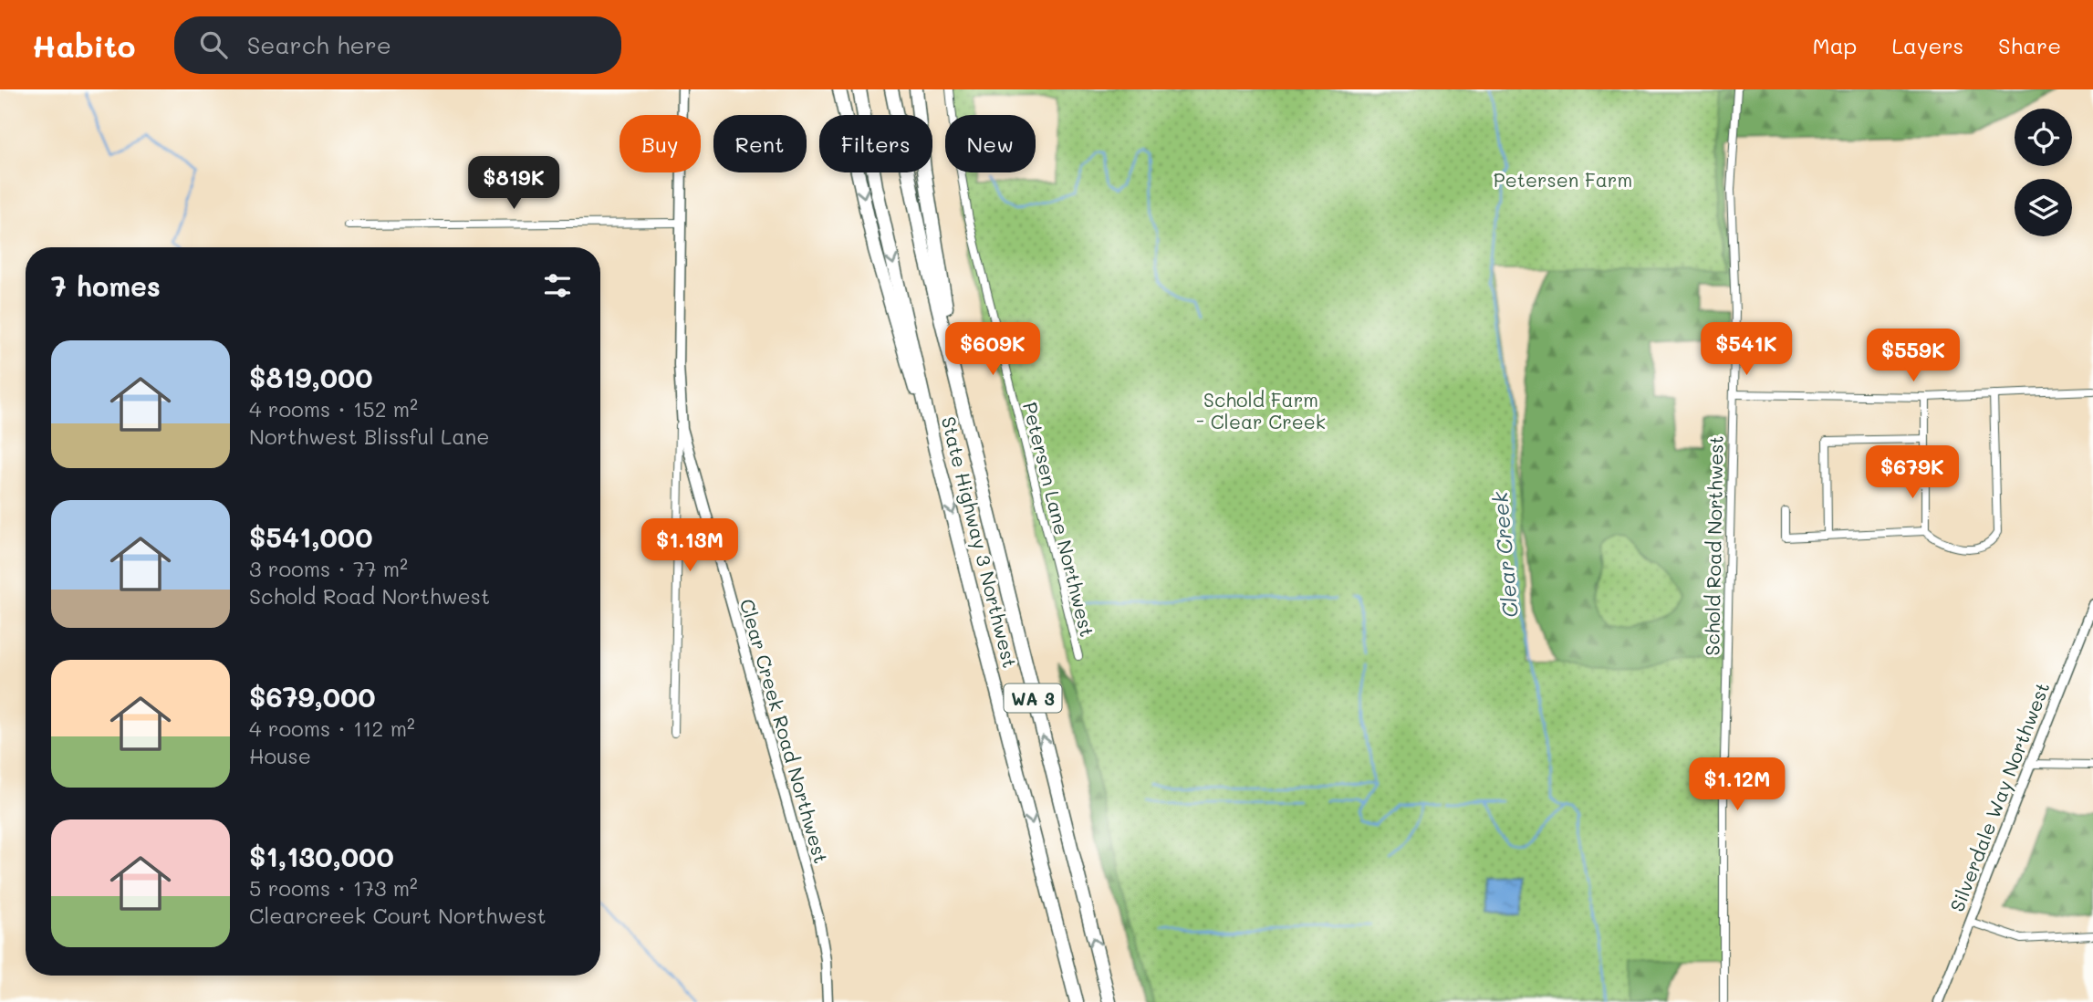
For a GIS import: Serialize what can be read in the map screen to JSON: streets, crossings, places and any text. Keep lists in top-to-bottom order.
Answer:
{
  "streets": {
    "highway": ["State Highway 3 Northwest", "WA 3"],
    "main road": ["Clear Creek Road Northwest", "Silverdale Way Northwest"],
    "street": ["Petersen Lane Northwest", "Schold Road Northwest"]
  },
  "water": ["Clear Creek"],
  "parks": ["Petersen Farm", "Schold Farm - Clear Creek"],
  "page": {
    "header": "Habito",
    "search": "Search here",
    "nav": ["Map", "Layers", "Share"],
    "chip": [
      "Buy",
      "Rent",
      "Filters",
      "New"
    ],
    "price": [
      "$819K",
      "$609K",
      "$541K",
      "$559K",
      "$679K",
      "$1.13M",
      "$1.12M"
    ],
    "heading": "7 homes",
    "list": [
      {
        "name": "$819,000",
        "note": "4 rooms · 152 m² · Northwest Blissful Lane"
      },
      {
        "name": "$541,000",
        "note": "3 rooms · 77 m² · Schold Road Northwest"
      },
      {
        "name": "$679,000",
        "note": "4 rooms · 112 m² · House"
      },
      {
        "name": "$1,130,000",
        "note": "5 rooms · 173 m² · Clearcreek Court Northwest"
      }
    ]
  }
}
